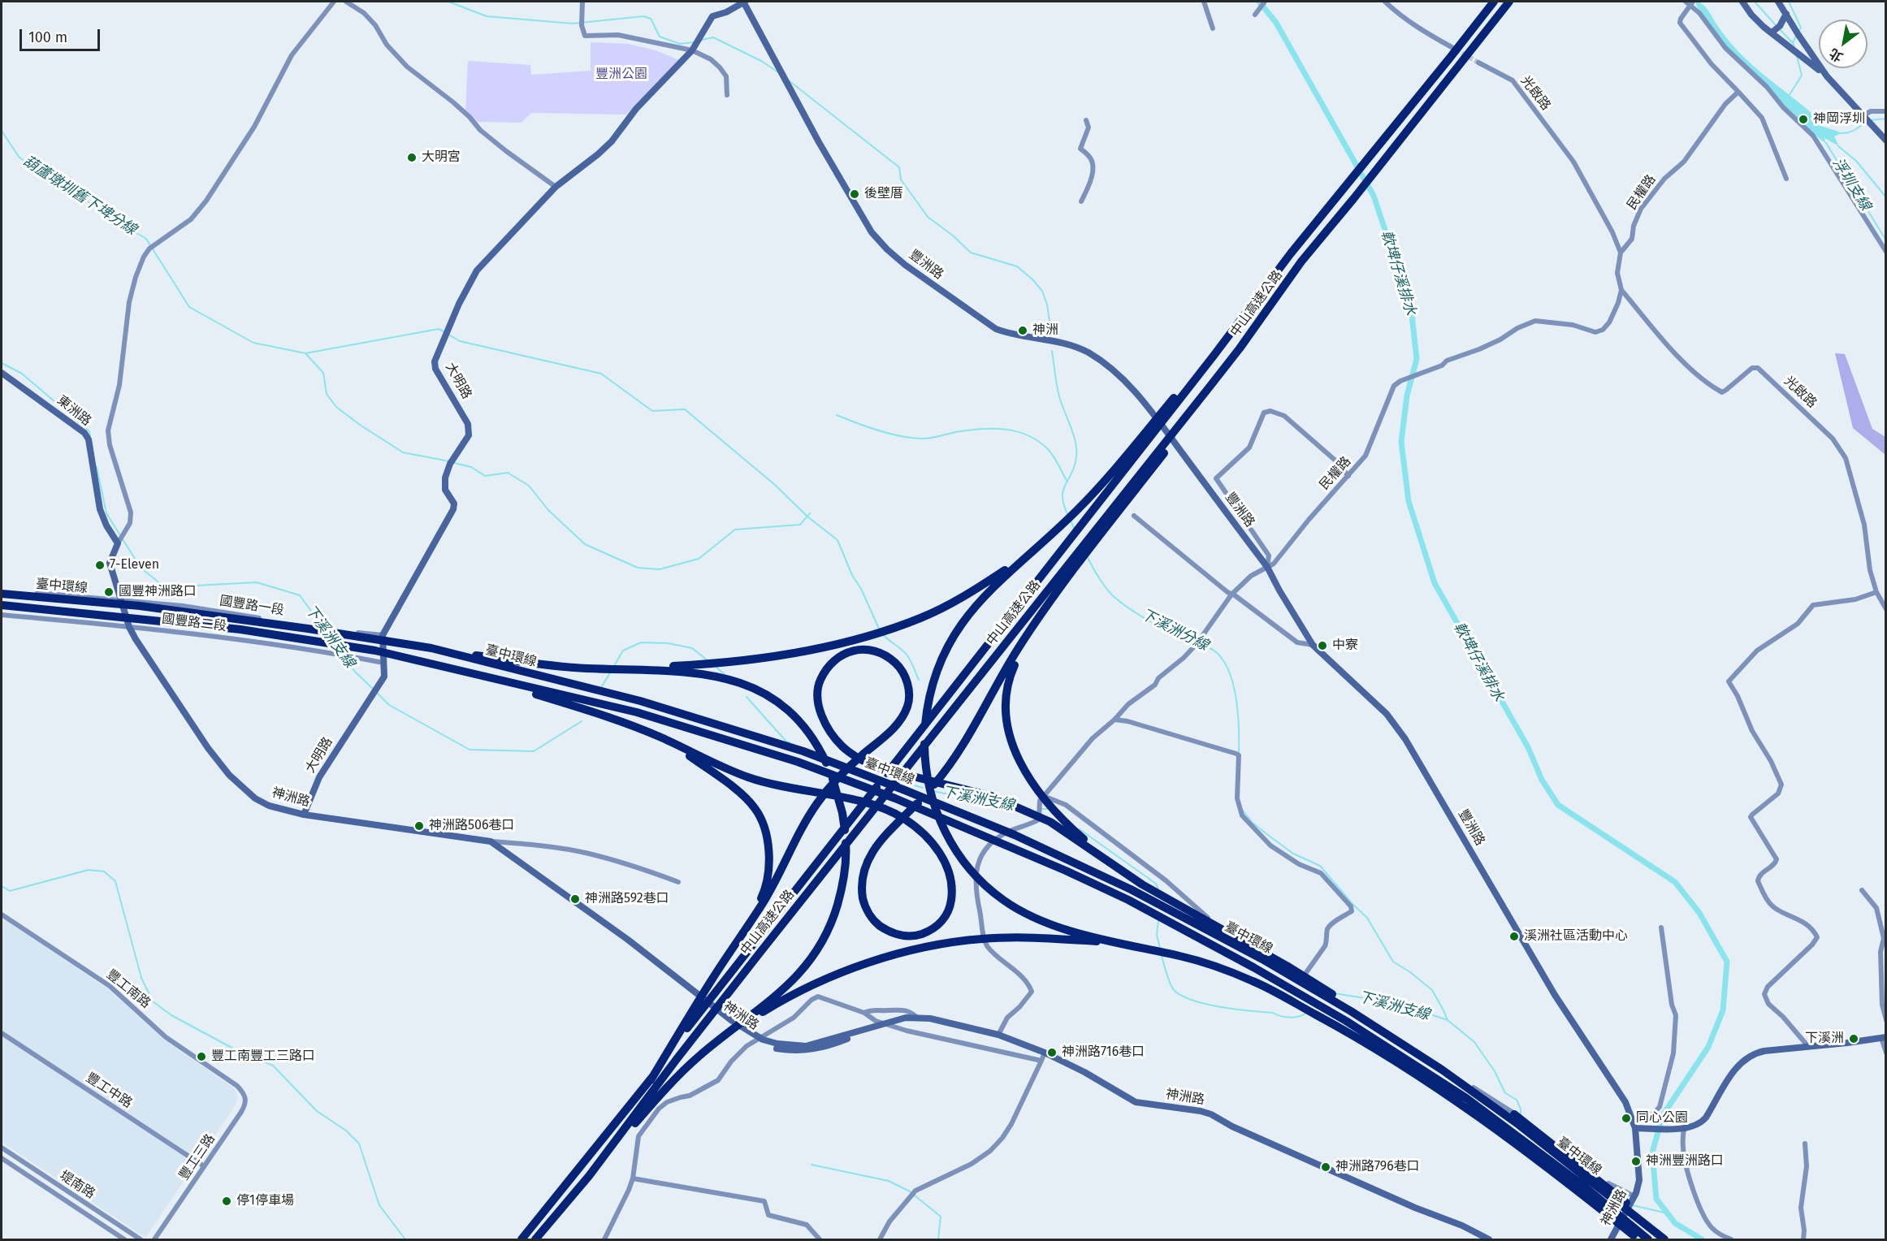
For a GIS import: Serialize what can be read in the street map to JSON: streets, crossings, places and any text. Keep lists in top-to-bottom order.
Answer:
{
  "streets": {
    "highway": ["中山高速公路", "臺中環線"],
    "street": [
      "光啟路",
      "民權路",
      "豐洲路",
      "大明路",
      "東洲路",
      "國豐路一段",
      "國豐路二段",
      "神洲路",
      "豐工南路",
      "豐工中路",
      "豐工三路",
      "堤南路"
    ]
  },
  "crossings": [
    ["光啟路", "民權路"],
    ["民權路", "豐洲路"],
    ["豐洲路", "大明路"],
    ["豐洲路", "神洲路"],
    ["大明路", "國豐路一段"],
    ["大明路", "國豐路二段"],
    ["大明路", "神洲路"],
    ["東洲路", "神洲路"],
    ["臺中環線", "國豐路一段"],
    ["國豐路一段", "神洲路"],
    ["國豐路二段", "神洲路"],
    ["豐工南路", "豐工三路"],
    ["豐工中路", "豐工三路"]
  ],
  "water": [
    "浮圳支線",
    "葫蘆墩圳舊下埤分線",
    "軟埤仔溪排水",
    "下溪洲分線",
    "下溪洲支線"
  ],
  "parks": ["豐洲公園"],
  "places": [
    "神岡浮圳",
    "大明宮",
    "後壁厝",
    "神洲",
    "7-Eleven",
    "國豐神洲路口",
    "中寮",
    "神洲路506巷口",
    "神洲路592巷口",
    "溪洲社區活動中心",
    "下溪洲",
    "神洲路716巷口",
    "豐工南豐工三路口",
    "同心公園",
    "神洲豐洲路口",
    "神洲路796巷口",
    "停1停車場"
  ],
  "scale_bar": "100 m",
  "north": "bottom left"
}
